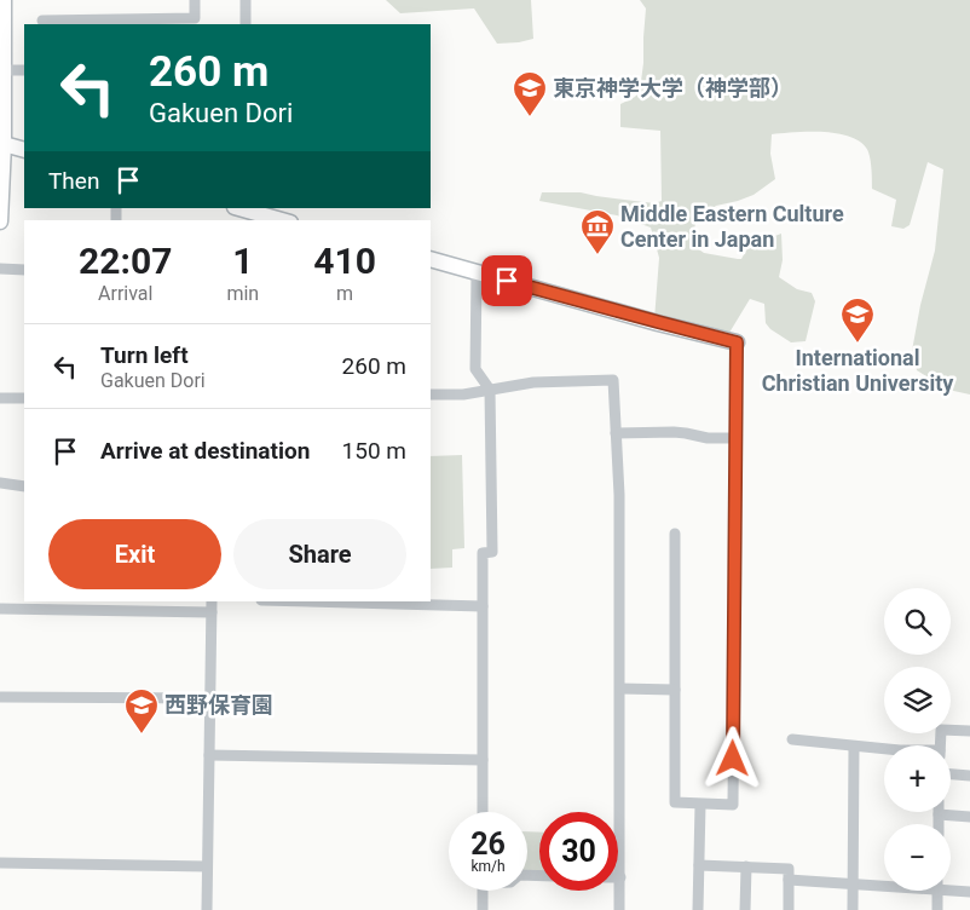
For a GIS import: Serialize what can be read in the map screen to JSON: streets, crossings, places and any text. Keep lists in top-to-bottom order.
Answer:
{
  "places": {
    "school or university": ["東京神学大学（神学部）", "International Christian University", "西野保育園"],
    "museum": ["Middle Eastern Culture Center in Japan"]
  },
  "page": {
    "turn": ["260 m", "Gakuen Dori"],
    "then": "Then",
    "eta": [
      "22:07",
      "Arrival",
      "1",
      "min",
      "410",
      "m"
    ],
    "list": [
      {
        "name": "Turn left",
        "note": "Gakuen Dori",
        "value": "260 m"
      },
      {
        "name": "Arrive at destination",
        "value": "150 m"
      }
    ],
    "buttons": ["Exit", "Share"],
    "map_buttons": ["+", "−"],
    "speed": "26 km/h",
    "limit": "30"
  }
}
